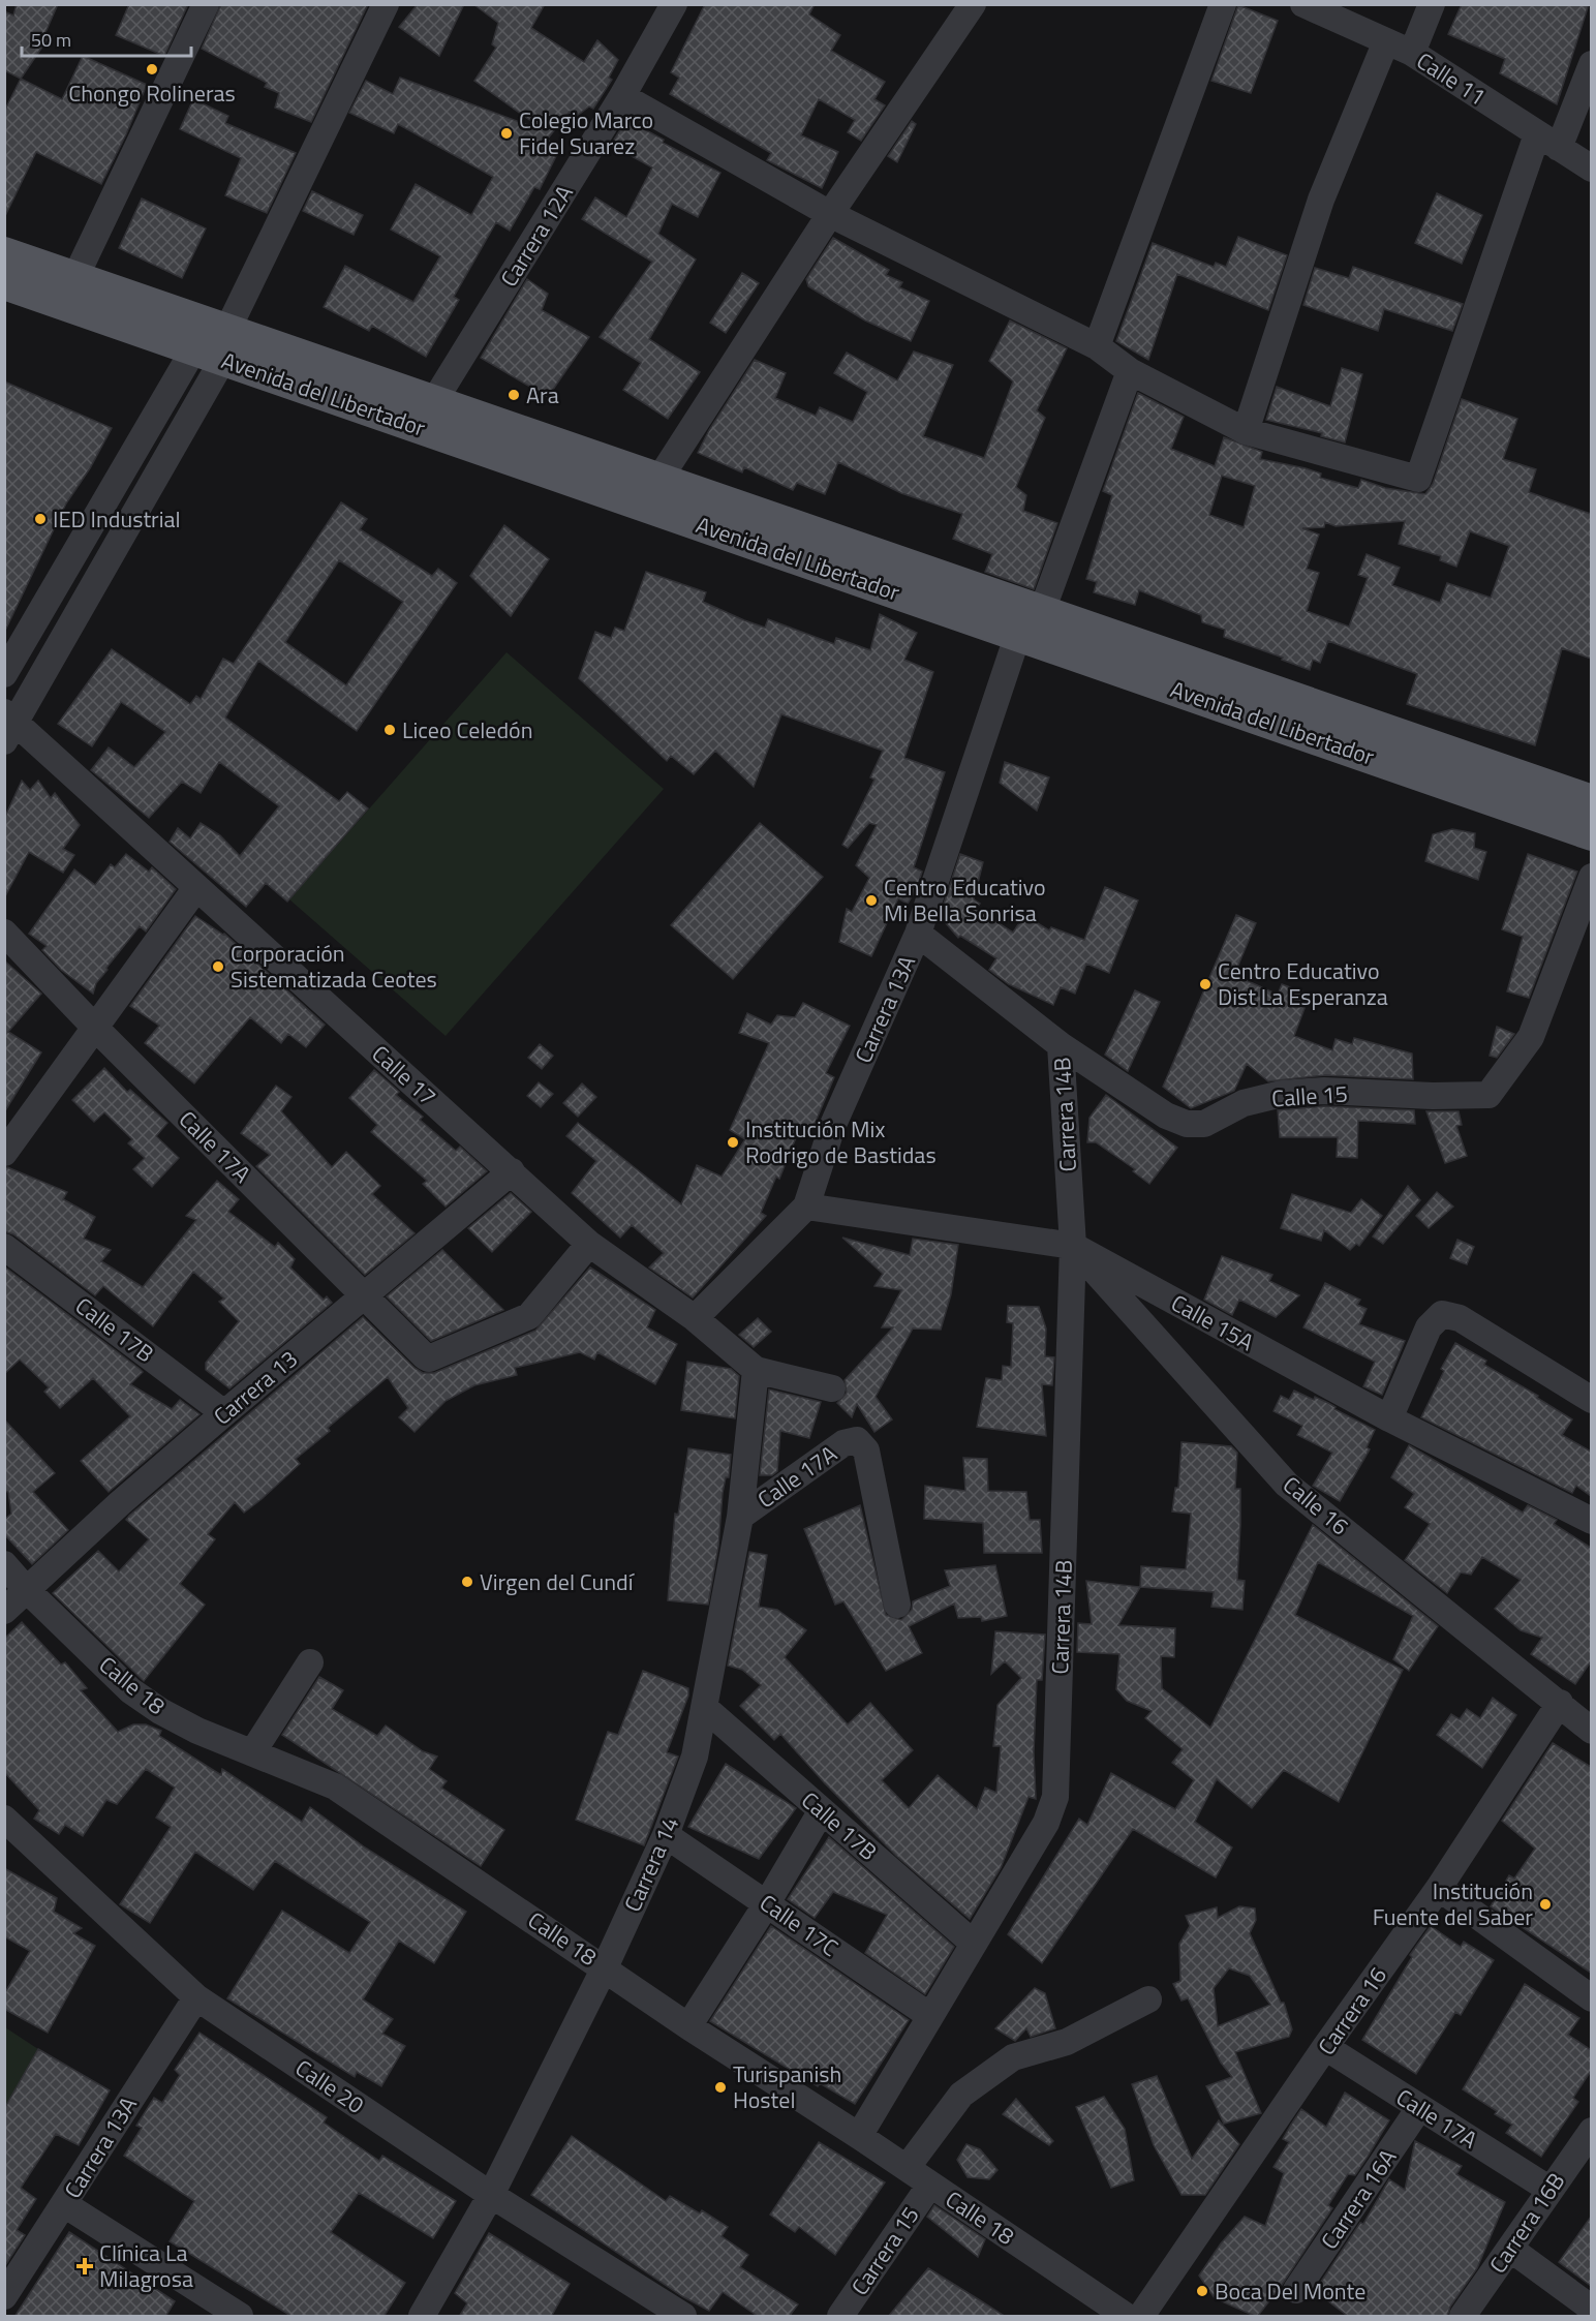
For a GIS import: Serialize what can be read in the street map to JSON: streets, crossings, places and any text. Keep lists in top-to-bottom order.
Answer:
{
  "streets": {
    "main road": ["Avenida del Libertador"],
    "street": [
      "Calle 11",
      "Carrera 12A",
      "Carrera 13A",
      "Calle 17",
      "Calle 15",
      "Carrera 14B",
      "Calle 17A",
      "Calle 15A",
      "Calle 17B",
      "Carrera 13",
      "Calle 16",
      "Calle 18",
      "Carrera 14",
      "Calle 17C",
      "Carrera 16",
      "Calle 20",
      "Carrera 16A",
      "Carrera 16B",
      "Carrera 15"
    ]
  },
  "crossings": [
    ["Carrera 12A", "Avenida del Libertador"],
    ["Avenida del Libertador", "Carrera 13A"],
    ["Carrera 13A", "Calle 15"],
    ["Carrera 13A", "Calle 15A"],
    ["Carrera 13A", "Calle 20"],
    ["Calle 17", "Calle 17A"],
    ["Calle 17", "Carrera 13"],
    ["Calle 17", "Carrera 14"],
    ["Calle 15", "Carrera 14B"],
    ["Carrera 14B", "Calle 15A"],
    ["Carrera 14B", "Calle 17B"],
    ["Carrera 14B", "Calle 16"],
    ["Carrera 14B", "Calle 18"],
    ["Carrera 14B", "Calle 17C"],
    ["Calle 17A", "Carrera 13"],
    ["Calle 17A", "Carrera 14"],
    ["Calle 17A", "Carrera 16"],
    ["Calle 17A", "Carrera 16A"],
    ["Calle 17A", "Carrera 16B"],
    ["Calle 15A", "Calle 16"],
    ["Calle 17B", "Carrera 13"],
    ["Calle 17B", "Carrera 14"],
    ["Carrera 13", "Calle 18"],
    ["Calle 16", "Carrera 16"],
    ["Calle 18", "Carrera 14"],
    ["Calle 18", "Carrera 15"],
    ["Carrera 14", "Calle 17C"],
    ["Carrera 14", "Calle 20"]
  ],
  "places": {
    "other": [
      "Chongo Rolineras",
      "Colegio Marco Fidel Suarez",
      "Ara",
      "IED Industrial",
      "Liceo Celedón",
      "Centro Educativo Mi Bella Sonrisa",
      "Corporación Sistematizada Ceotes",
      "Centro Educativo Dist La Esperanza",
      "Institución Mix Rodrigo de Bastidas",
      "Virgen del Cundí",
      "Institución Fuente del Saber",
      "Turispanish Hostel",
      "Boca Del Monte"
    ],
    "health": ["Clínica La Milagrosa"]
  },
  "scale_bar": "50 m"
}
